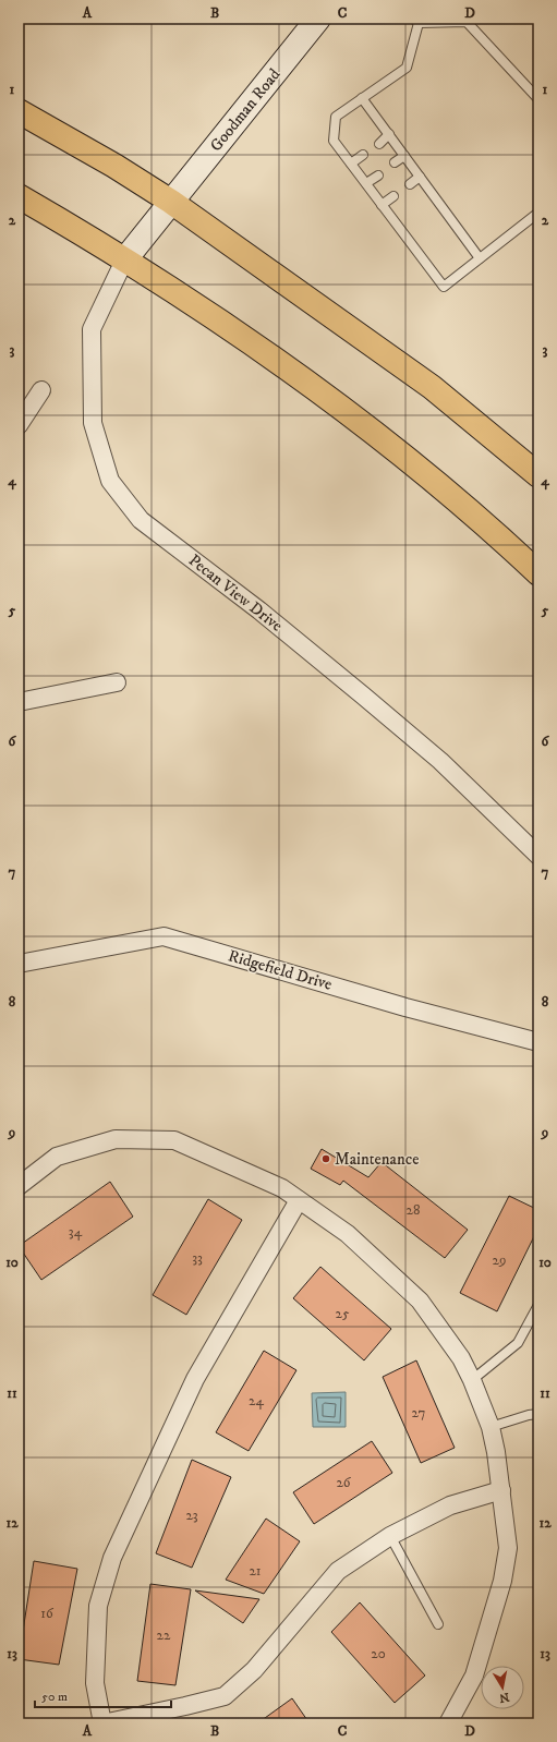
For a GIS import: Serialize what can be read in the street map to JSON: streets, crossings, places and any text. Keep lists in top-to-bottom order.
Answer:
{
  "streets": {
    "main road": ["Goodman Road"],
    "street": ["Pecan View Drive", "Ridgefield Drive"]
  },
  "crossings": [
    ["Goodman Road", "Pecan View Drive"]
  ],
  "places": ["Maintenance"],
  "house_numbers": [
    "28",
    "34",
    "33",
    "29",
    "25",
    "24",
    "27",
    "26",
    "23",
    "21",
    "16",
    "22",
    "20"
  ],
  "scale_bar": "50 m",
  "north": "bottom",
  "grid": {
    "columns": [
      "A",
      "B",
      "C",
      "D"
    ],
    "rows": [
      "1",
      "2",
      "3",
      "4",
      "5",
      "6",
      "7",
      "8",
      "9",
      "10",
      "11",
      "12",
      "13"
    ]
  }
}
